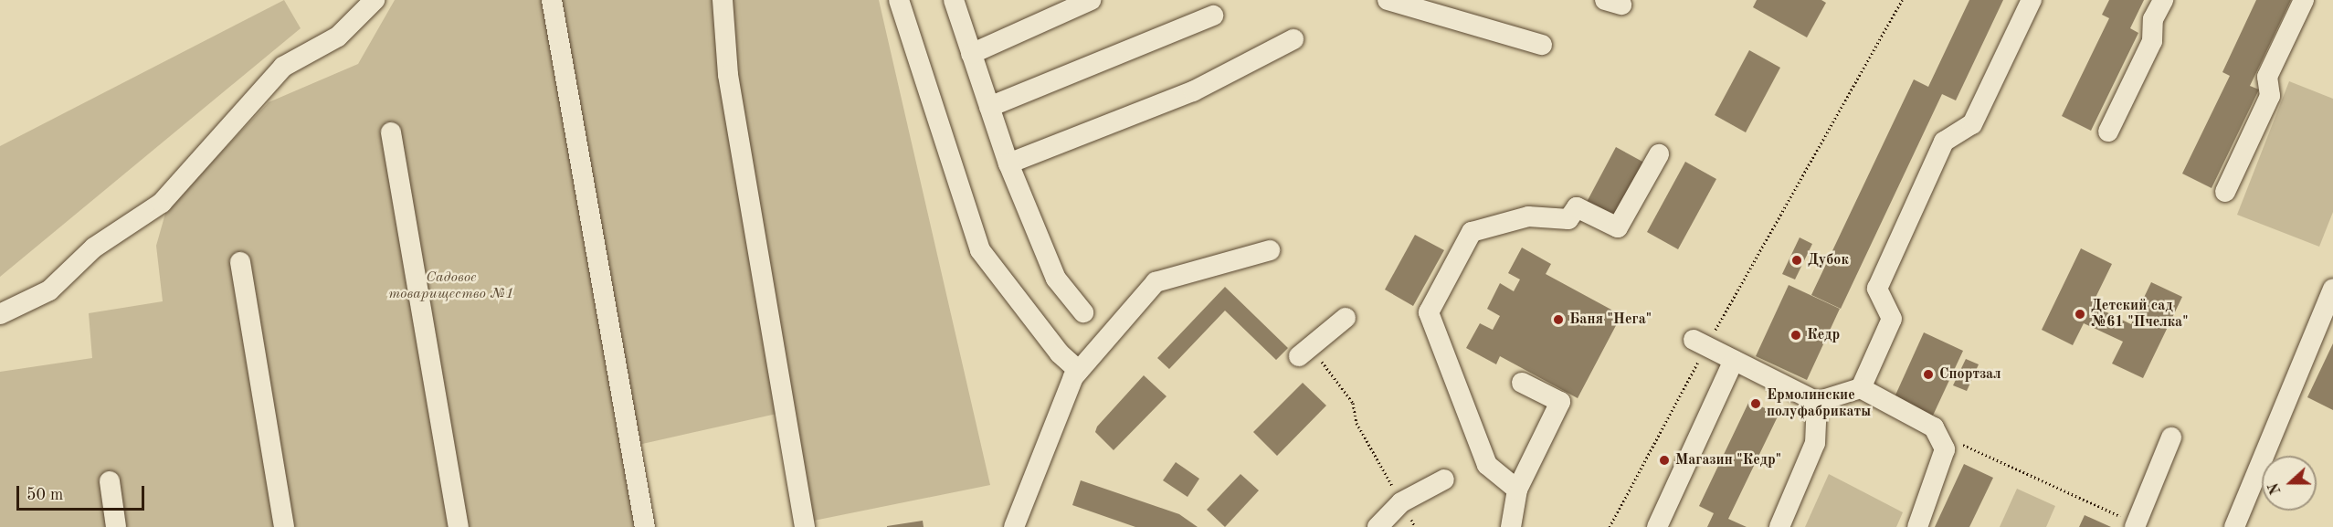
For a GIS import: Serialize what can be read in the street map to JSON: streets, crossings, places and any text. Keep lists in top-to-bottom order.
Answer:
{
  "parks": ["Садовое товарищество №1"],
  "places": [
    "Дубок",
    "Детский сад №61 \"Пчелка\"",
    "Баня \"Нега\"",
    "Кедр",
    "Спортзал",
    "Ермолинские полуфабрикаты",
    "Магазин \"Кедр\""
  ],
  "scale_bar": "50 m",
  "north": "left"
}
